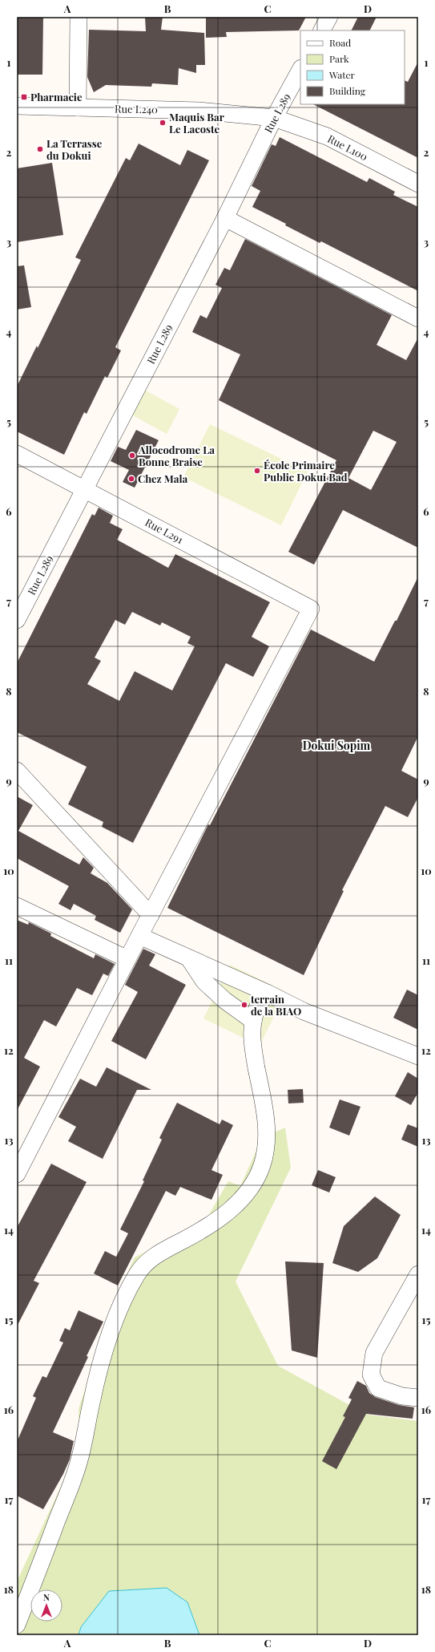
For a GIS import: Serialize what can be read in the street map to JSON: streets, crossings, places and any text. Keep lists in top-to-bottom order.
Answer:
{
  "streets": {
    "street": [
      "Rue L240",
      "Rue L289",
      "Rue L100",
      "Rue L291"
    ]
  },
  "crossings": [
    ["Rue L240", "Rue L289"],
    ["Rue L240", "Rue L100"],
    ["Rue L289", "Rue L100"],
    ["Rue L289", "Rue L291"]
  ],
  "districts": ["Dokui Sopim"],
  "places": {
    "transit": ["Pharmacie"],
    "other": [
      "Maquis Bar Le Lacoste",
      "La Terrasse du Dokui",
      "Allocodrome La Bonne Braise",
      "École Primaire Public Dokui Bad",
      "Chez Mala",
      "terrain de la BIAO"
    ]
  },
  "legend": [
    "Road",
    "Park",
    "Water",
    "Building"
  ],
  "north": "top",
  "grid": {
    "columns": [
      "A",
      "B",
      "C",
      "D"
    ],
    "rows": [
      "1",
      "2",
      "3",
      "4",
      "5",
      "6",
      "7",
      "8",
      "9",
      "10",
      "11",
      "12",
      "13",
      "14",
      "15",
      "16",
      "17",
      "18"
    ]
  }
}
